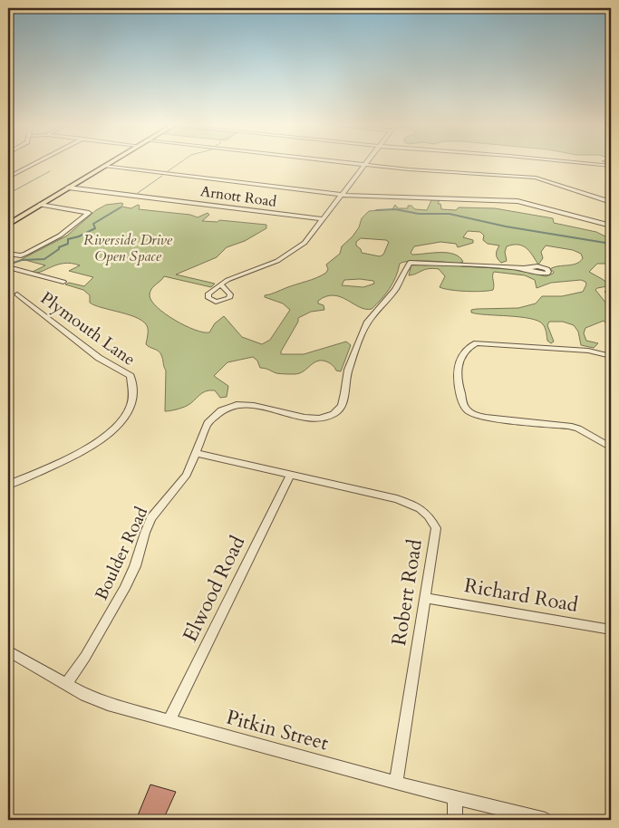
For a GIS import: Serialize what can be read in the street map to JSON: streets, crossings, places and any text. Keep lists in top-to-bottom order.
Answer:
{
  "streets": {
    "street": [
      "Arnott Road",
      "Plymouth Lane",
      "Boulder Road",
      "Elwood Road",
      "Robert Road",
      "Richard Road",
      "Pitkin Street"
    ]
  },
  "crossings": [
    ["Boulder Road", "Robert Road"],
    ["Boulder Road", "Pitkin Street"],
    ["Elwood Road", "Robert Road"],
    ["Elwood Road", "Pitkin Street"],
    ["Robert Road", "Richard Road"],
    ["Robert Road", "Pitkin Street"]
  ],
  "parks": ["Riverside Drive Open Space"]
}
